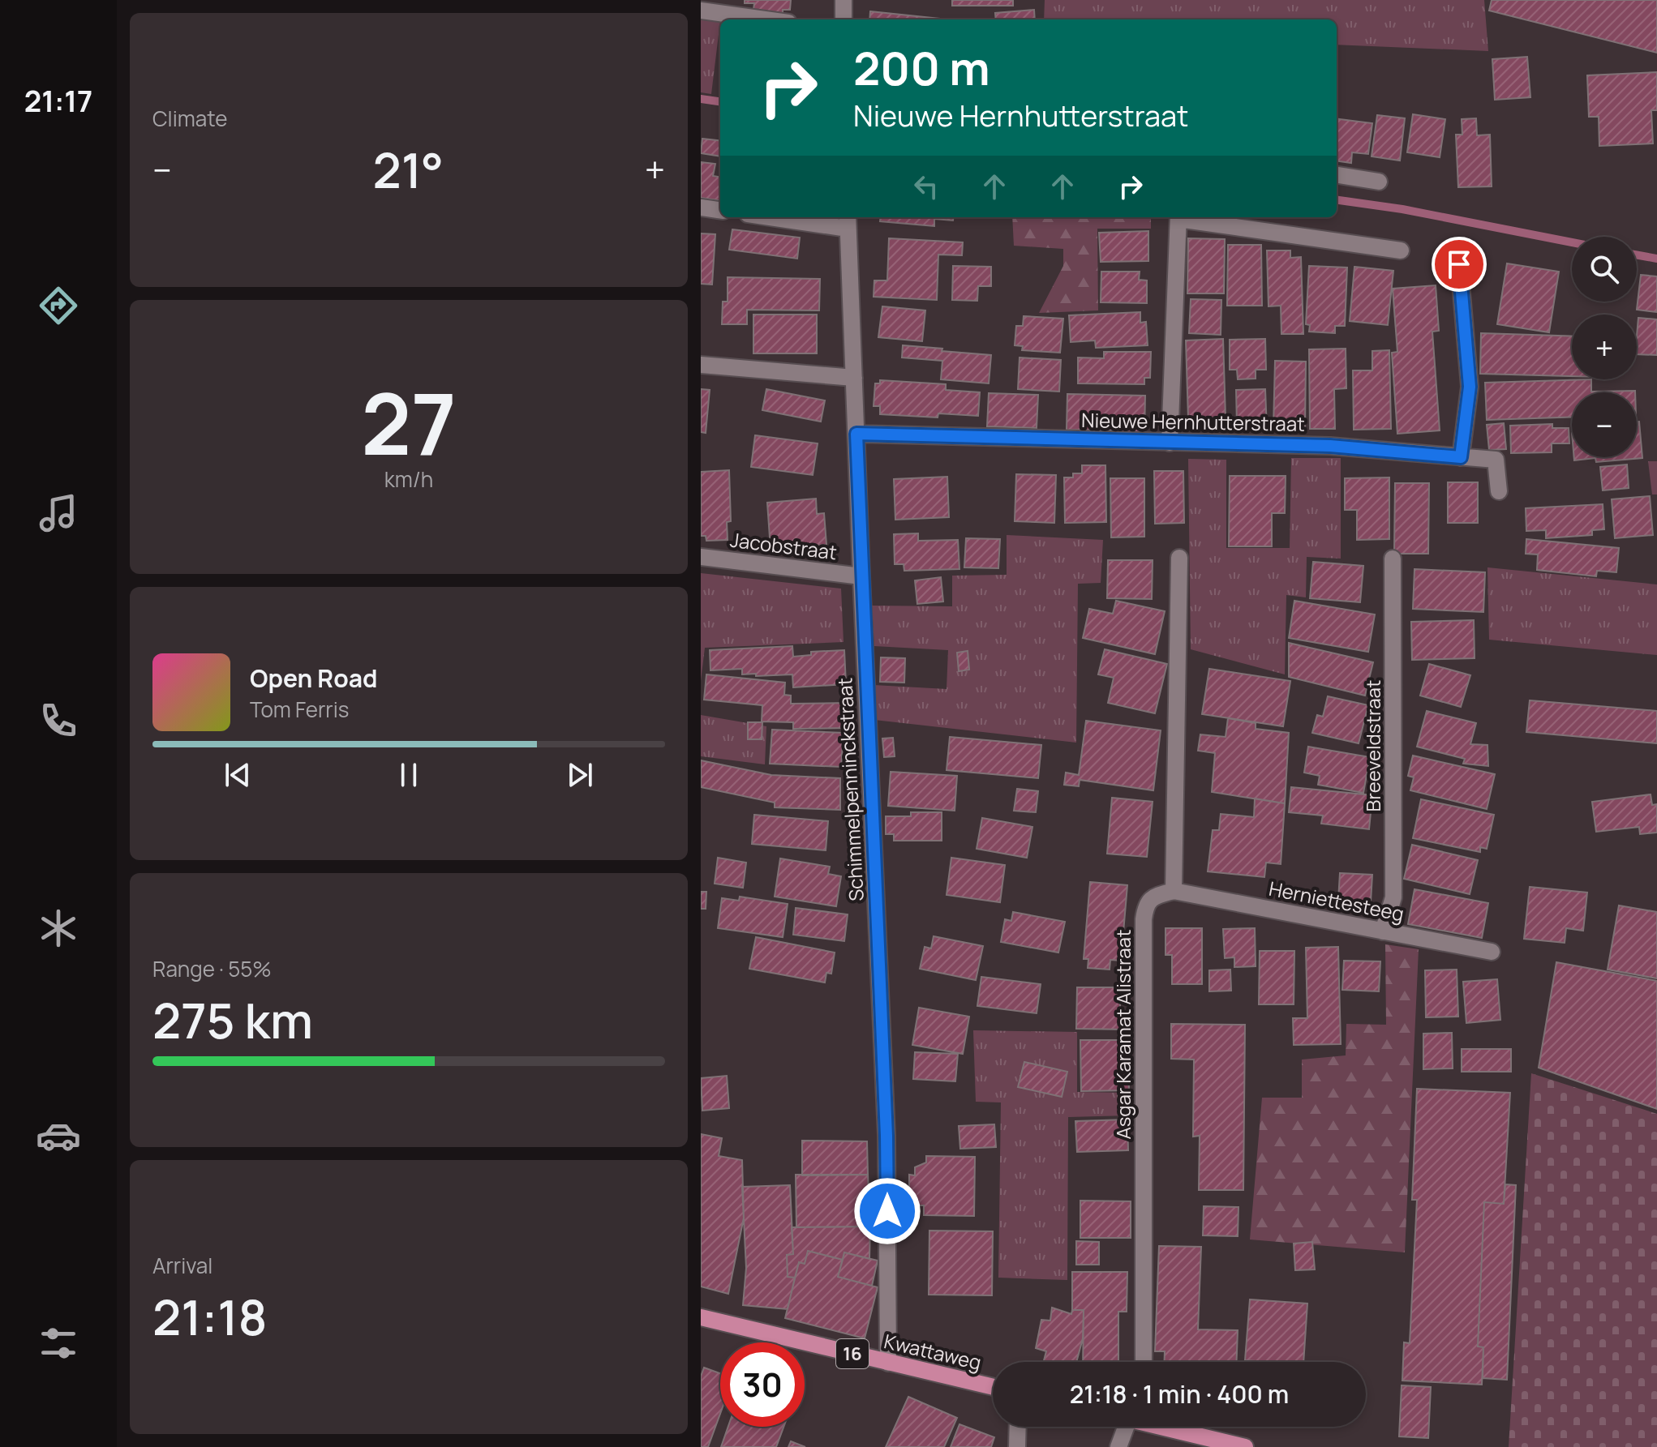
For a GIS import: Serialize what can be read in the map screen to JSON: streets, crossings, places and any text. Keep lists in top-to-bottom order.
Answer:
{
  "streets": {
    "main road": ["Kwattaweg", "16"],
    "street": [
      "Nieuwe Hernhutterstraat",
      "Jacobstraat",
      "Breeveldstraat",
      "Schimmelpenninckstraat",
      "Herniettesteeg",
      "Asgar Karamat Alistraat"
    ]
  },
  "crossings": [
    ["Nieuwe Hernhutterstraat", "Schimmelpenninckstraat"],
    ["Jacobstraat", "Schimmelpenninckstraat"],
    ["Breeveldstraat", "Herniettesteeg"],
    ["Schimmelpenninckstraat", "Kwattaweg"],
    ["Herniettesteeg", "Asgar Karamat Alistraat"]
  ],
  "page": {
    "tabs": "21:17",
    "tile": [
      "Climate",
      ["27", "km/h"],
      ["Range · 55%", "275 km"],
      ["Arrival", "21:18"]
    ],
    "turn": ["200 m", "Nieuwe Hernhutterstraat"],
    "heat": ["−", "21°", "+"],
    "map_buttons": ["+", "−"],
    "song": ["Open Road", "Tom Ferris"],
    "limit": "30",
    "trip": "21:18 · 1 min · 400 m"
  }
}
